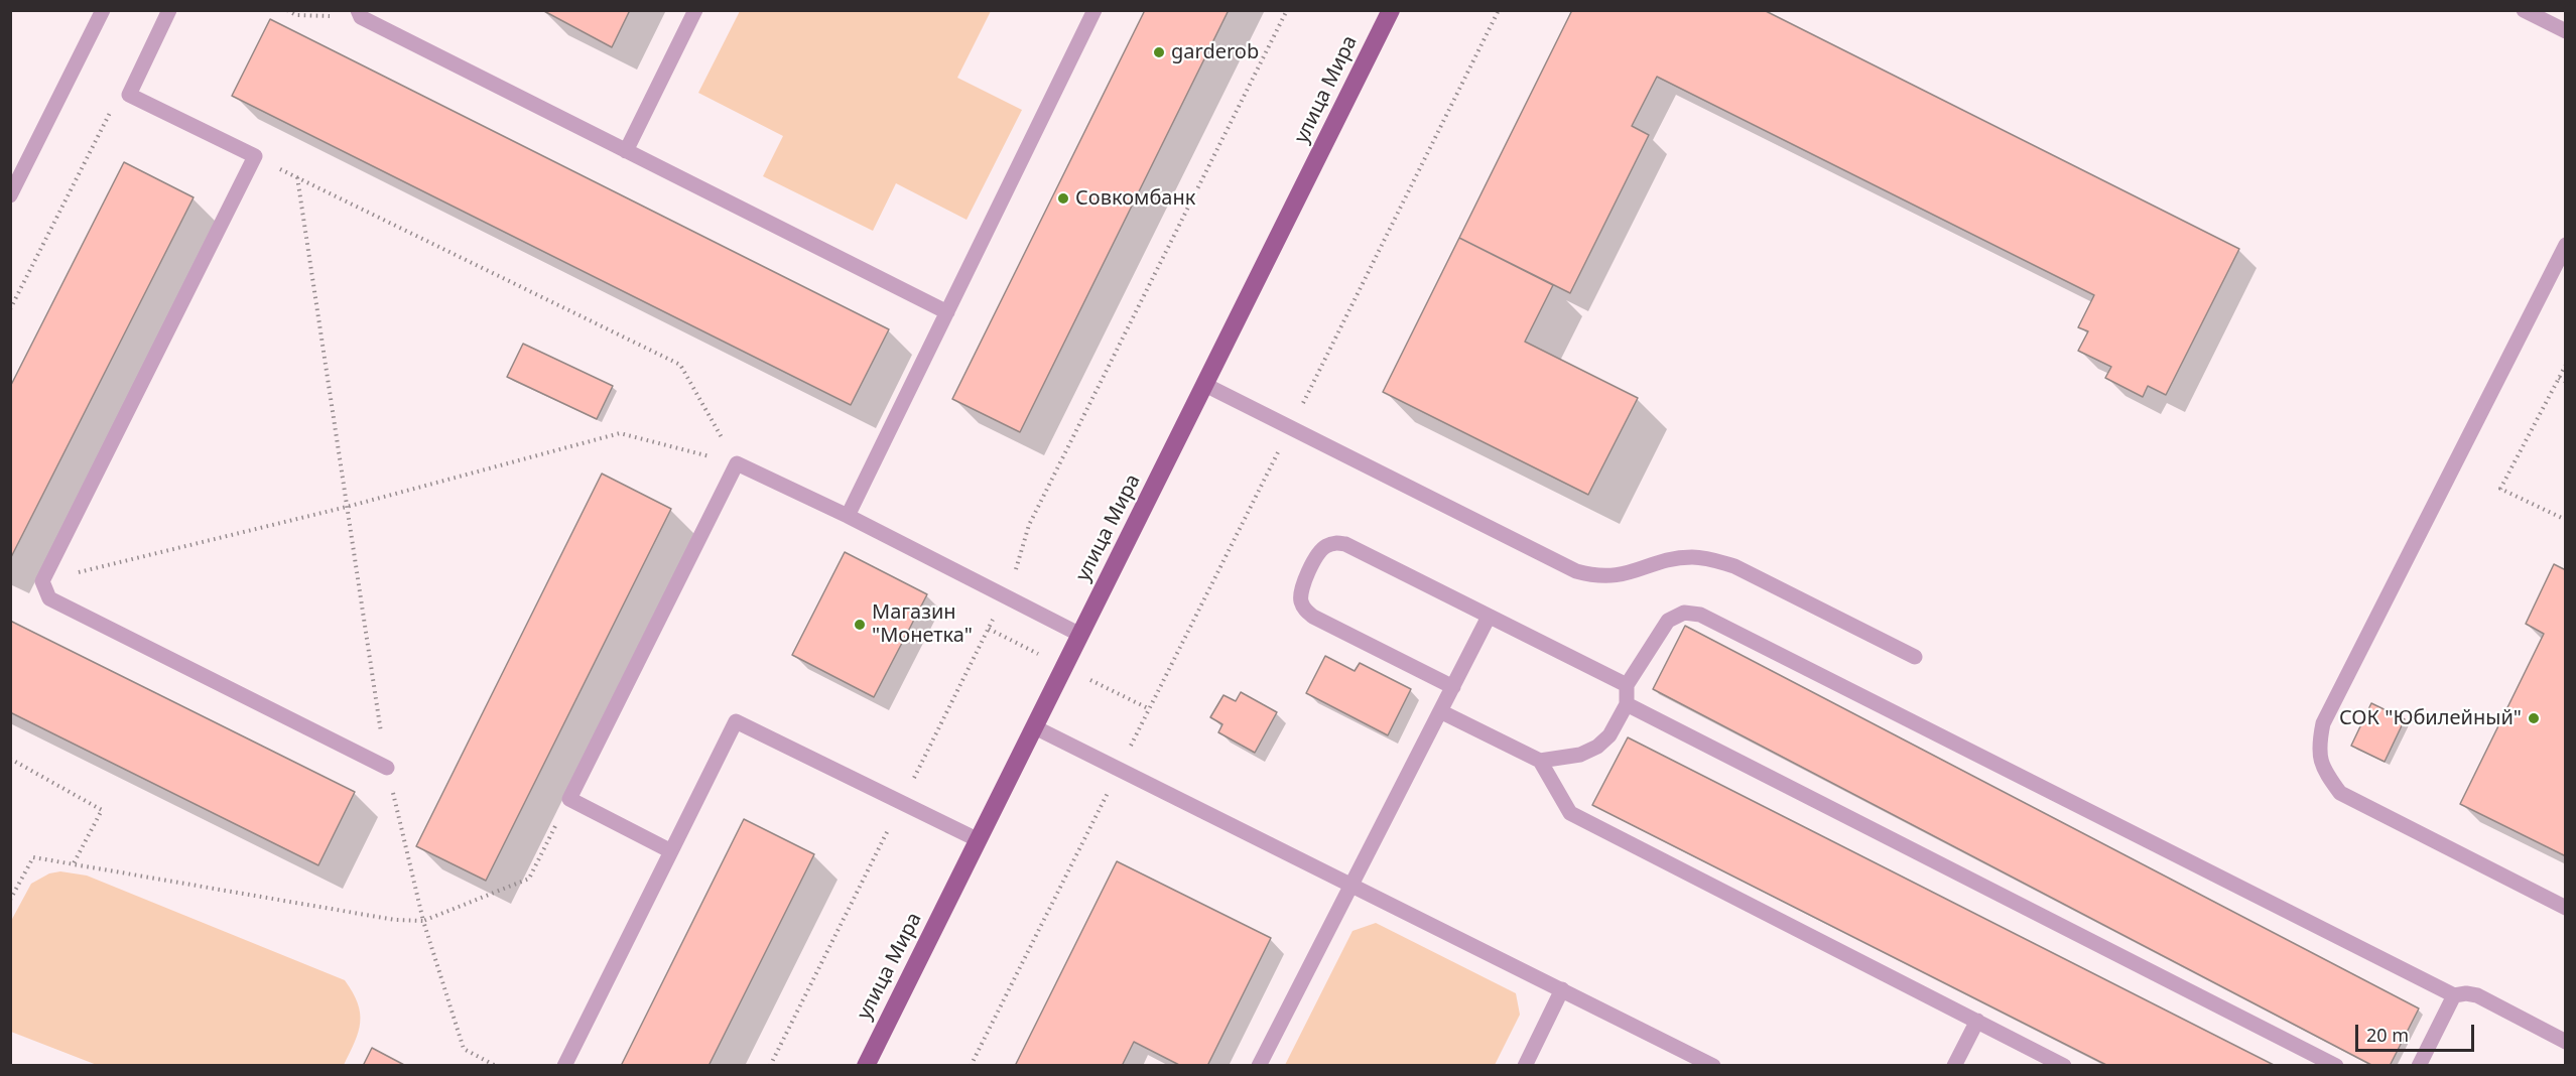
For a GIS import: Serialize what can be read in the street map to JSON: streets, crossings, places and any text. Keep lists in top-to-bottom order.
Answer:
{
  "streets": {
    "main road": ["улица Мира"]
  },
  "places": [
    "garderob",
    "Совкомбанк",
    "Магазин \"Монетка\"",
    "СОК \"Юбилейный\""
  ],
  "scale_bar": "20 m"
}
